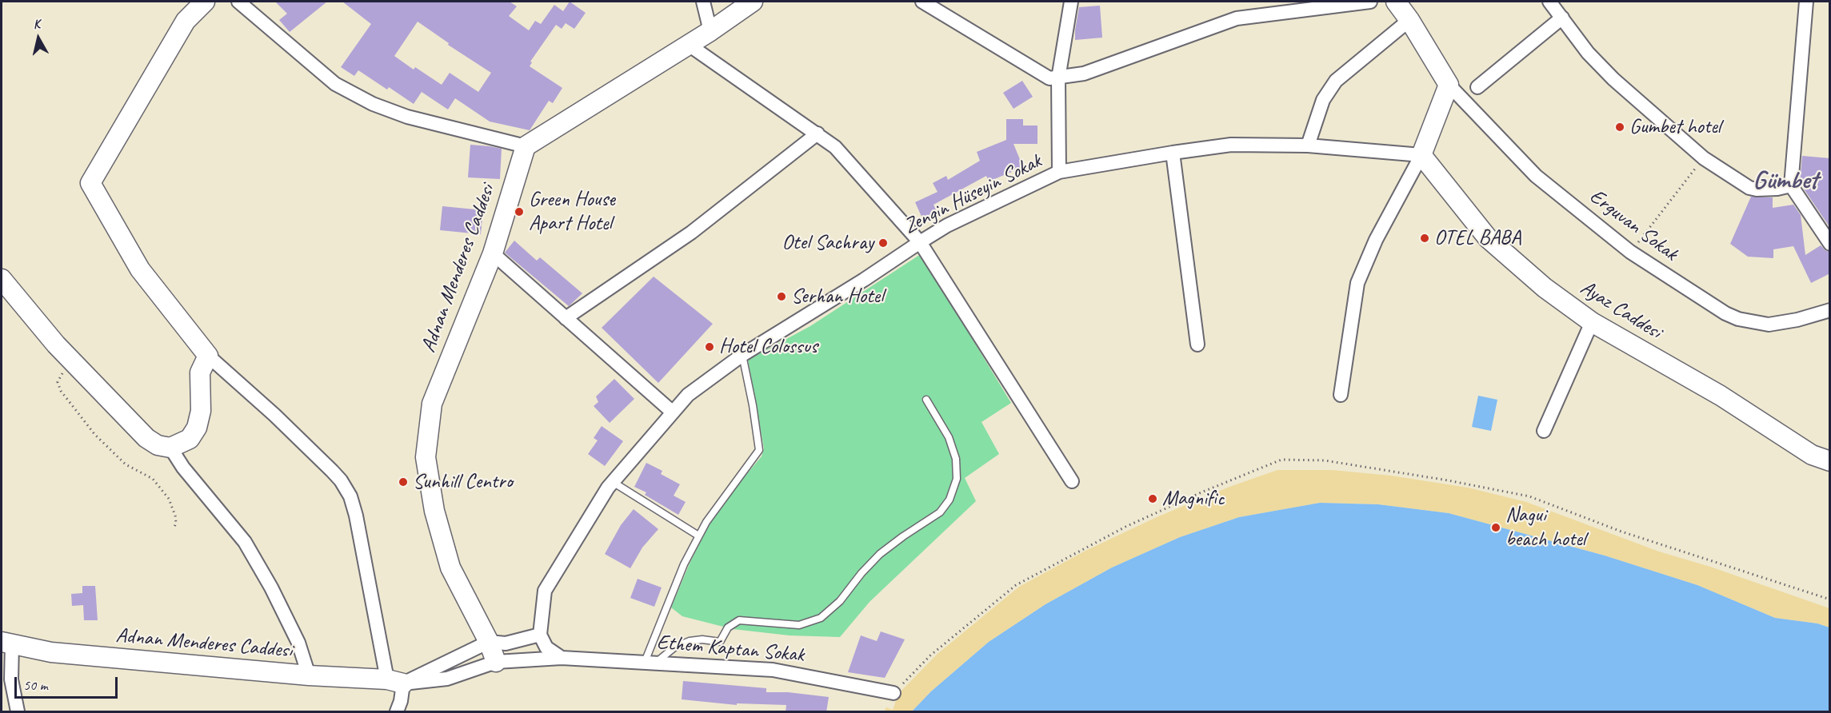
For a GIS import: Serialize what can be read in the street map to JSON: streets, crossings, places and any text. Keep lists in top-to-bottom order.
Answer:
{
  "streets": {
    "street": [
      "Zengin Hüseyin Sokak",
      "Erguvan Sokak",
      "Adnan Menderes Caddesi",
      "Ayaz Caddesi",
      "Ethem Kaptan Sokak"
    ]
  },
  "crossings": [
    ["Zengin Hüseyin Sokak", "Ayaz Caddesi"],
    ["Adnan Menderes Caddesi", "Ethem Kaptan Sokak"]
  ],
  "districts": ["Gümbet"],
  "places": [
    "Gumbet hotel",
    "Green House Apart Hotel",
    "OTEL BABA",
    "Otel Sachray",
    "Serhan Hotel",
    "Hotel Colossus",
    "Sunhill Centro",
    "Magnific",
    "Nagui beach hotel"
  ],
  "scale_bar": "50 m",
  "north": "top"
}
